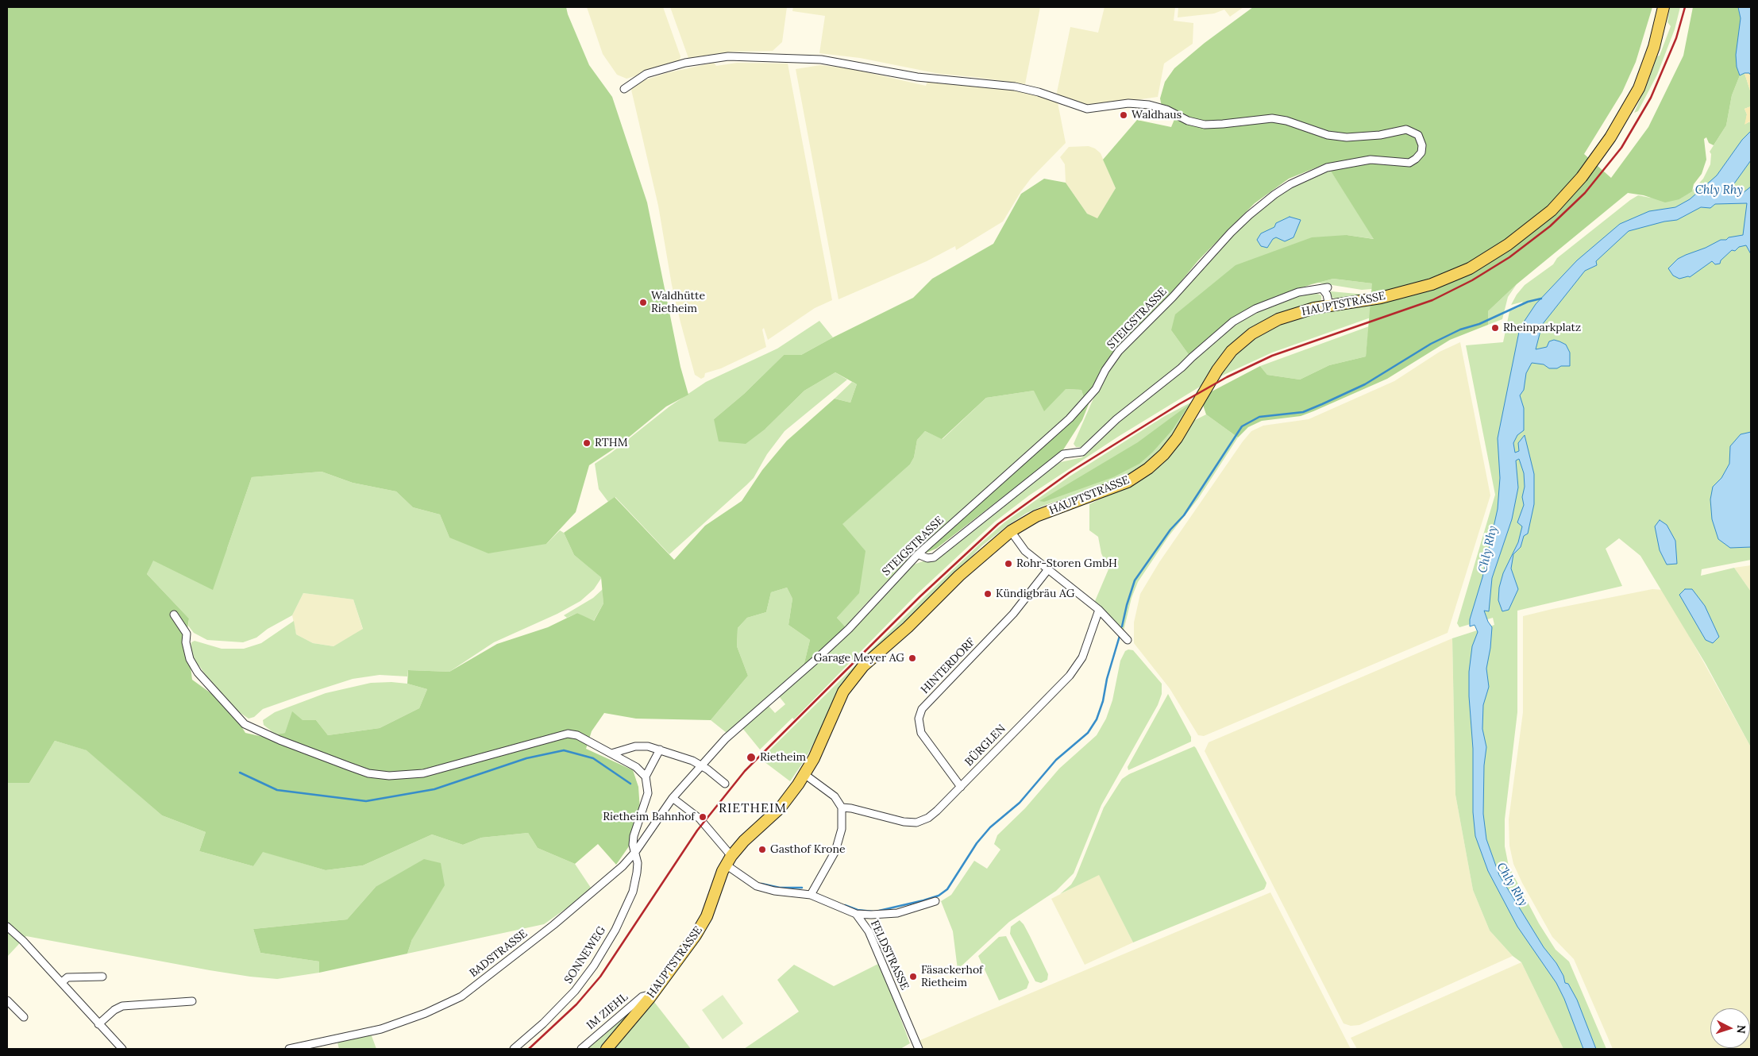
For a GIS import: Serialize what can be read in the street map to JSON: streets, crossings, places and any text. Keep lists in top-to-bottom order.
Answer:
{
  "streets": {
    "main road": ["HAUPTSTRASSE"],
    "street": [
      "STEIGSTRASSE",
      "HINTERDORF",
      "BÜRGLEN",
      "BADSTRASSE",
      "SONNEWEG",
      "FELDSTRASSE",
      "IM ZIEHL"
    ]
  },
  "crossings": [
    ["HAUPTSTRASSE", "FELDSTRASSE"],
    ["HAUPTSTRASSE", "IM ZIEHL"],
    ["STEIGSTRASSE", "BADSTRASSE"],
    ["STEIGSTRASSE", "FELDSTRASSE"],
    ["HINTERDORF", "BÜRGLEN"],
    ["BADSTRASSE", "SONNEWEG"],
    ["BADSTRASSE", "FELDSTRASSE"]
  ],
  "districts": ["RIETHEIM"],
  "water": ["Chly Rhy"],
  "places": [
    "Waldhaus",
    "Waldhütte Rietheim",
    "Rheinparkplatz",
    "RTHM",
    "Rohr-Storen GmbH",
    "Kündigbräu AG",
    "Garage Meyer AG",
    "Rietheim",
    "Rietheim Bahnhof",
    "Gasthof Krone",
    "Fäsackerhof Rietheim"
  ],
  "north": "right"
}
